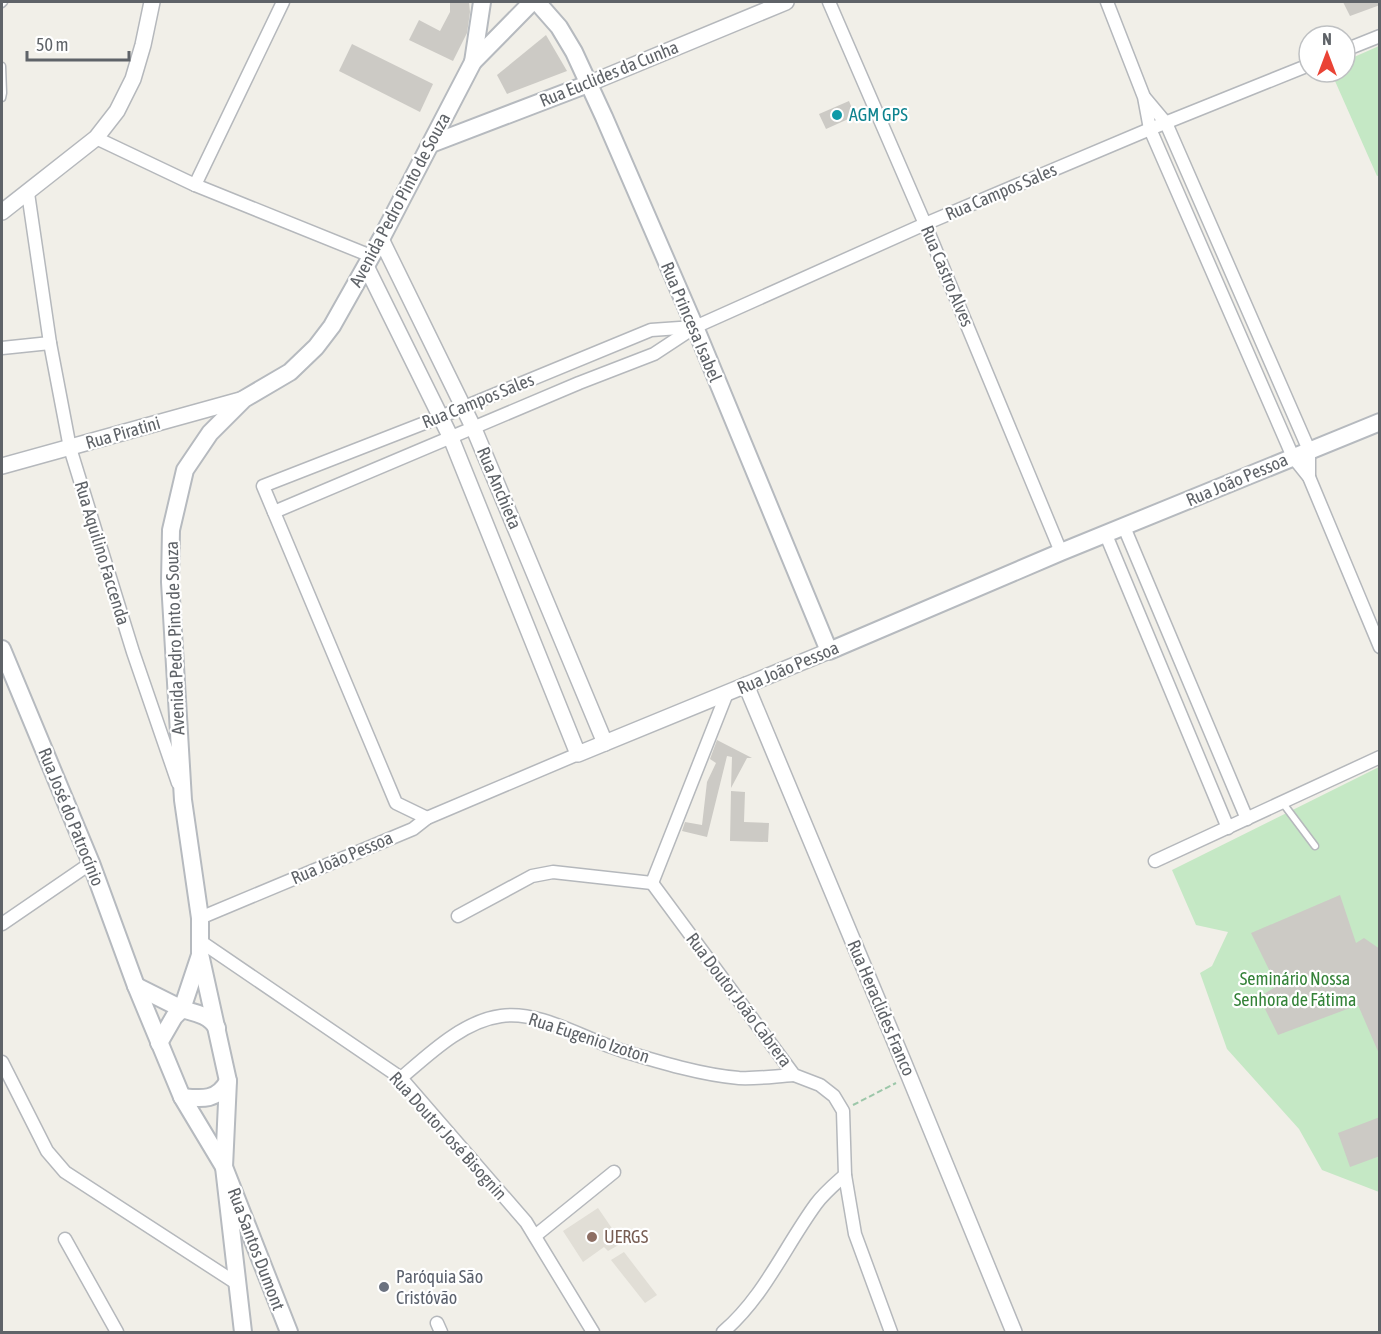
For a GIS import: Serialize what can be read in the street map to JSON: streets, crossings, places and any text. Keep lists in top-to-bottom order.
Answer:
{
  "streets": {
    "main road": [
      "Rua Euclides da Cunha",
      "Avenida Pedro Pinto de Souza",
      "Rua Princesa Isabel",
      "Rua João Pessoa",
      "Rua José do Patrocínio",
      "Rua Santos Dumont"
    ],
    "street": [
      "Rua Campos Sales",
      "Rua Castro Alves",
      "Rua Piratini",
      "Rua Anchieta",
      "Rua Aquilino Faccenda",
      "Rua Doutor João Cabrera",
      "Rua Heraclides Franco",
      "Rua Eugenio Izoton",
      "Rua Doutor José Bisognin"
    ]
  },
  "crossings": [
    ["Rua Euclides da Cunha", "Avenida Pedro Pinto de Souza"],
    ["Rua Euclides da Cunha", "Rua Princesa Isabel"],
    ["Rua Campos Sales", "Rua Castro Alves"],
    ["Rua Campos Sales", "Rua Princesa Isabel"],
    ["Rua Campos Sales", "Rua Anchieta"],
    ["Avenida Pedro Pinto de Souza", "Rua Piratini"],
    ["Avenida Pedro Pinto de Souza", "Rua João Pessoa"],
    ["Avenida Pedro Pinto de Souza", "Rua Anchieta"],
    ["Avenida Pedro Pinto de Souza", "Rua Aquilino Faccenda"],
    ["Avenida Pedro Pinto de Souza", "Rua José do Patrocínio"],
    ["Avenida Pedro Pinto de Souza", "Rua Doutor José Bisognin"],
    ["Avenida Pedro Pinto de Souza", "Rua Santos Dumont"],
    ["Rua Castro Alves", "Rua João Pessoa"],
    ["Rua Princesa Isabel", "Rua João Pessoa"],
    ["Rua Piratini", "Rua Aquilino Faccenda"],
    ["Rua João Pessoa", "Rua Anchieta"],
    ["Rua João Pessoa", "Rua Heraclides Franco"],
    ["Rua José do Patrocínio", "Rua Santos Dumont"],
    ["Rua Doutor João Cabrera", "Rua Eugenio Izoton"],
    ["Rua Eugenio Izoton", "Rua Doutor José Bisognin"]
  ],
  "parks": ["Seminário Nossa Senhora de Fátima"],
  "places": ["AGM GPS", "UERGS", "Paróquia São Cristóvão"],
  "scale_bar": "50 m",
  "north": "top"
}
